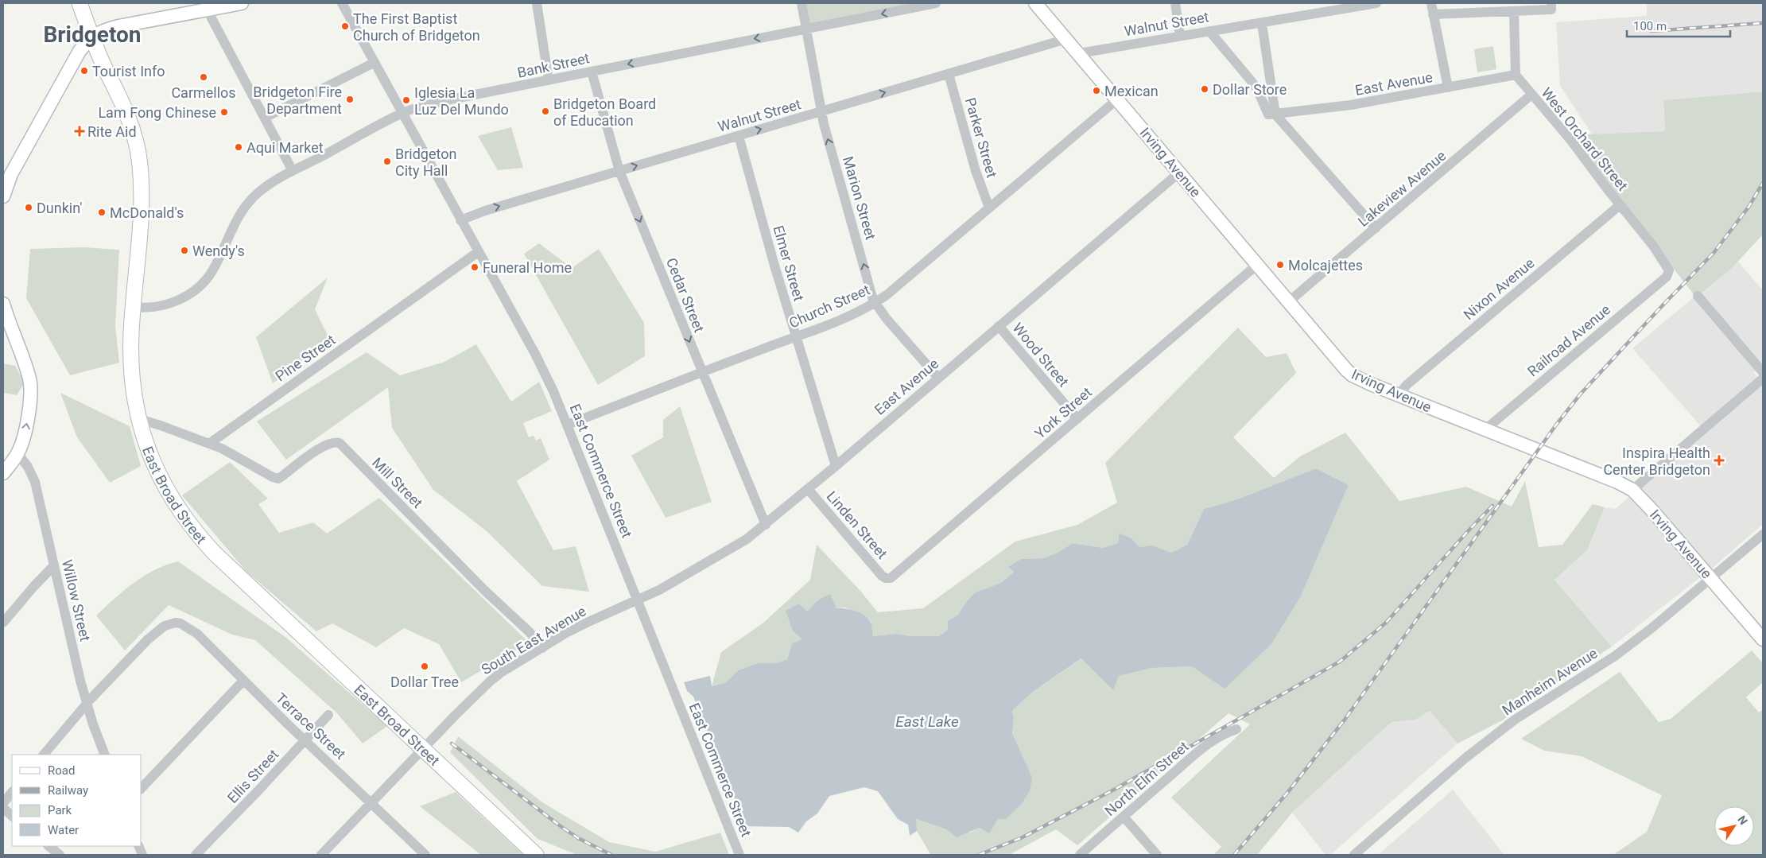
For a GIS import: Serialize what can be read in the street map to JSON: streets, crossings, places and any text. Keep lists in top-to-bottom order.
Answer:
{
  "streets": {
    "highway": ["East Broad Street"],
    "main road": ["Irving Avenue"],
    "street": [
      "Walnut Street",
      "Bank Street",
      "East Avenue",
      "Parker Street",
      "West Orchard Street",
      "Lakeview Avenue",
      "Marion Street",
      "Elmer Street",
      "Nixon Avenue",
      "Cedar Street",
      "Church Street",
      "Railroad Avenue",
      "Wood Street",
      "Pine Street",
      "York Street",
      "East Commerce Street",
      "Mill Street",
      "Linden Street",
      "Willow Street",
      "South East Avenue",
      "Manheim Avenue",
      "Terrace Street",
      "Ellis Street",
      "North Elm Street"
    ]
  },
  "crossings": [
    ["Walnut Street", "Parker Street"],
    ["Walnut Street", "Irving Avenue"],
    ["Walnut Street", "Marion Street"],
    ["Walnut Street", "Elmer Street"],
    ["Walnut Street", "Cedar Street"],
    ["Walnut Street", "East Commerce Street"],
    ["Bank Street", "Marion Street"],
    ["Bank Street", "Cedar Street"],
    ["Bank Street", "East Commerce Street"],
    ["Bank Street", "East Broad Street"],
    ["East Avenue", "West Orchard Street"],
    ["East Avenue", "Irving Avenue"],
    ["East Avenue", "Marion Street"],
    ["East Avenue", "Elmer Street"],
    ["East Avenue", "Cedar Street"],
    ["East Avenue", "Wood Street"],
    ["East Avenue", "East Commerce Street"],
    ["East Avenue", "Linden Street"],
    ["East Avenue", "South East Avenue"],
    ["Parker Street", "Church Street"],
    ["West Orchard Street", "Lakeview Avenue"],
    ["West Orchard Street", "Nixon Avenue"],
    ["West Orchard Street", "Railroad Avenue"],
    ["Irving Avenue", "Lakeview Avenue"],
    ["Irving Avenue", "Nixon Avenue"],
    ["Irving Avenue", "Church Street"],
    ["Irving Avenue", "Railroad Avenue"],
    ["Irving Avenue", "York Street"],
    ["Irving Avenue", "Manheim Avenue"],
    ["Marion Street", "Church Street"],
    ["Elmer Street", "Church Street"],
    ["Cedar Street", "Church Street"],
    ["Church Street", "East Commerce Street"],
    ["Wood Street", "York Street"],
    ["Pine Street", "East Commerce Street"],
    ["Pine Street", "Mill Street"],
    ["York Street", "Linden Street"],
    ["East Commerce Street", "South East Avenue"],
    ["Mill Street", "South East Avenue"],
    ["East Broad Street", "South East Avenue"],
    ["Willow Street", "Terrace Street"],
    ["South East Avenue", "Terrace Street"],
    ["Terrace Street", "Ellis Street"]
  ],
  "one_way": [
    "Walnut Street",
    "Bank Street",
    "Marion Street",
    "Cedar Street"
  ],
  "districts": ["Bridgeton"],
  "water": ["East Lake"],
  "places": {
    "other": [
      "The First Baptist Church of Bridgeton",
      "Tourist Info",
      "Carmellos",
      "Dollar Store",
      "Mexican",
      "Bridgeton Fire Department",
      "Iglesia La Luz Del Mundo",
      "Bridgeton Board of Education",
      "Lam Fong Chinese",
      "Aqui Market",
      "Bridgeton City Hall",
      "Dunkin'",
      "McDonald's",
      "Wendy's",
      "Molcajettes",
      "Funeral Home",
      "Dollar Tree"
    ],
    "health": ["Rite Aid", "Inspira Health Center Bridgeton"]
  },
  "legend": [
    "Road",
    "Railway",
    "Park",
    "Water"
  ],
  "scale_bar": "100 m",
  "north": "top right"
}
